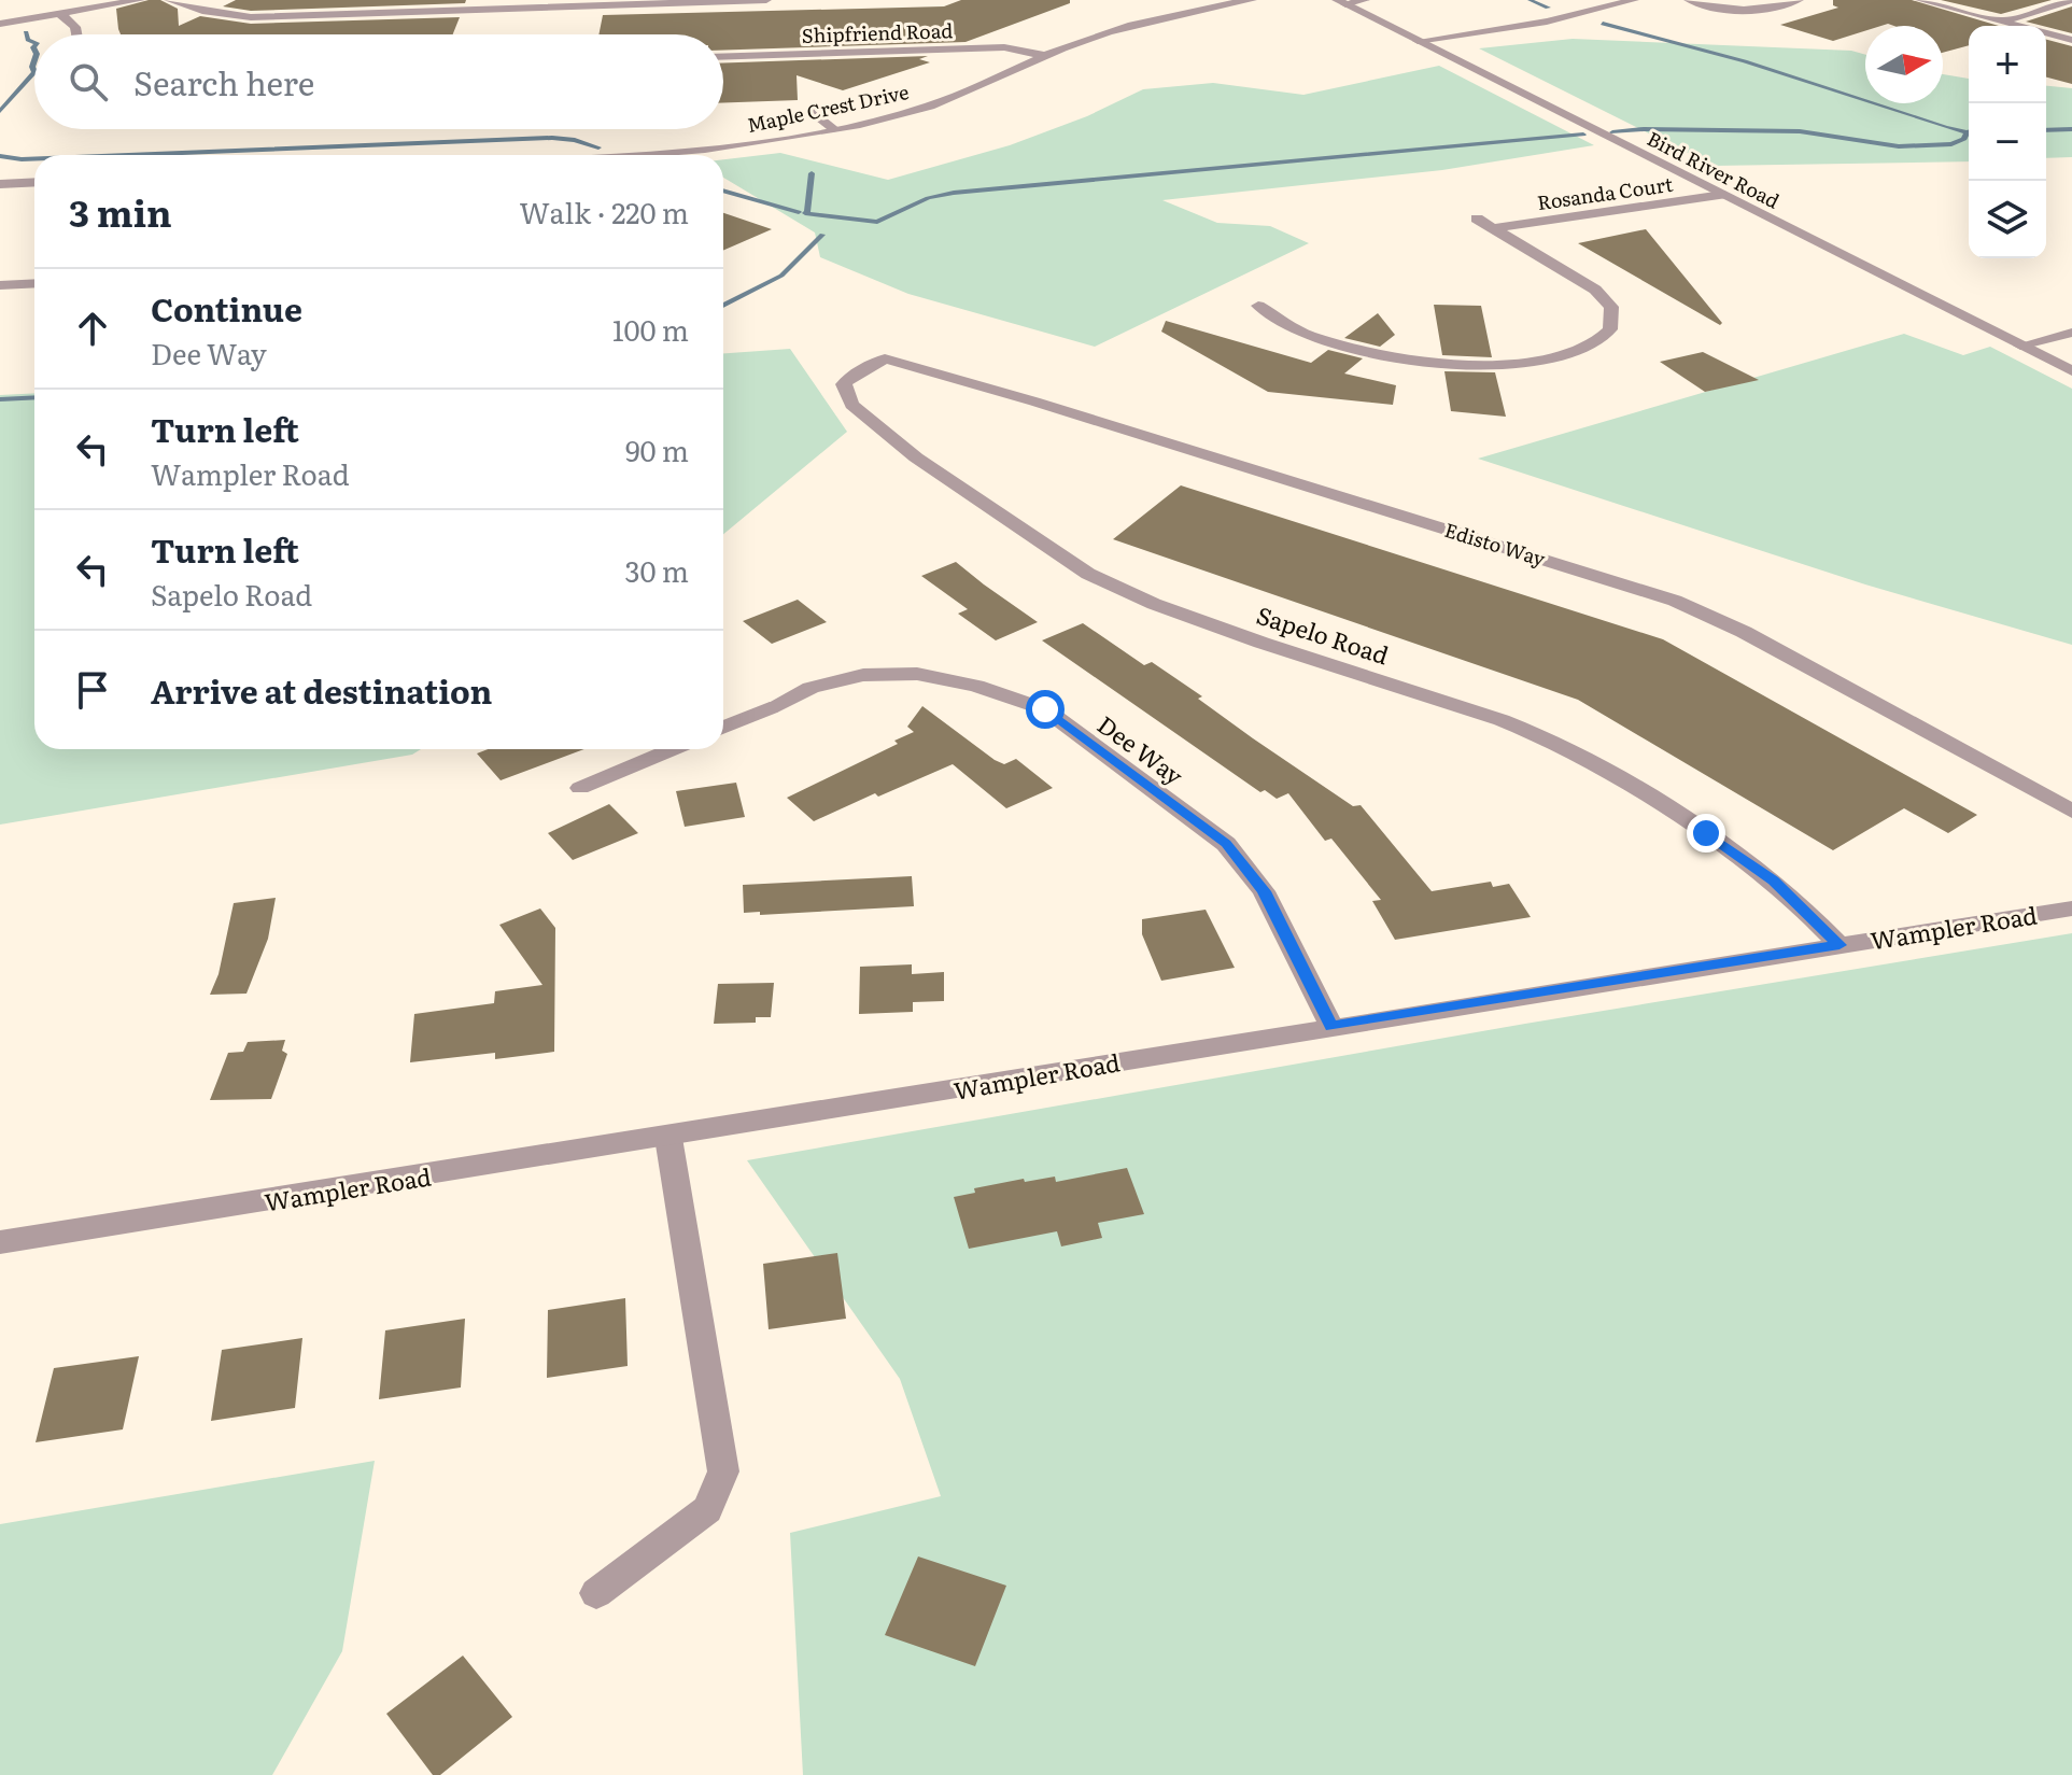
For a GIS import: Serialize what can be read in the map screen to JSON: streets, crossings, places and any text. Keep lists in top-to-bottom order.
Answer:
{
  "streets": {
    "street": [
      "Shipfriend Road",
      "Maple Crest Drive",
      "Bird River Road",
      "Rosanda Court",
      "Edisto Way",
      "Sapelo Road",
      "Dee Way",
      "Wampler Road"
    ]
  },
  "crossings": [
    ["Shipfriend Road", "Maple Crest Drive"],
    ["Bird River Road", "Rosanda Court"],
    ["Edisto Way", "Sapelo Road"],
    ["Sapelo Road", "Wampler Road"],
    ["Dee Way", "Wampler Road"]
  ],
  "north": "right",
  "page": {
    "map_buttons": ["+", "−"],
    "search": "Search here",
    "heading": ["3 min", "Walk · 220 m"],
    "list": [
      ["Continue", "Dee Way", "100 m"],
      ["Turn left", "Wampler Road", "90 m"],
      ["Turn left", "Sapelo Road", "30 m"],
      "Arrive at destination"
    ]
  }
}
